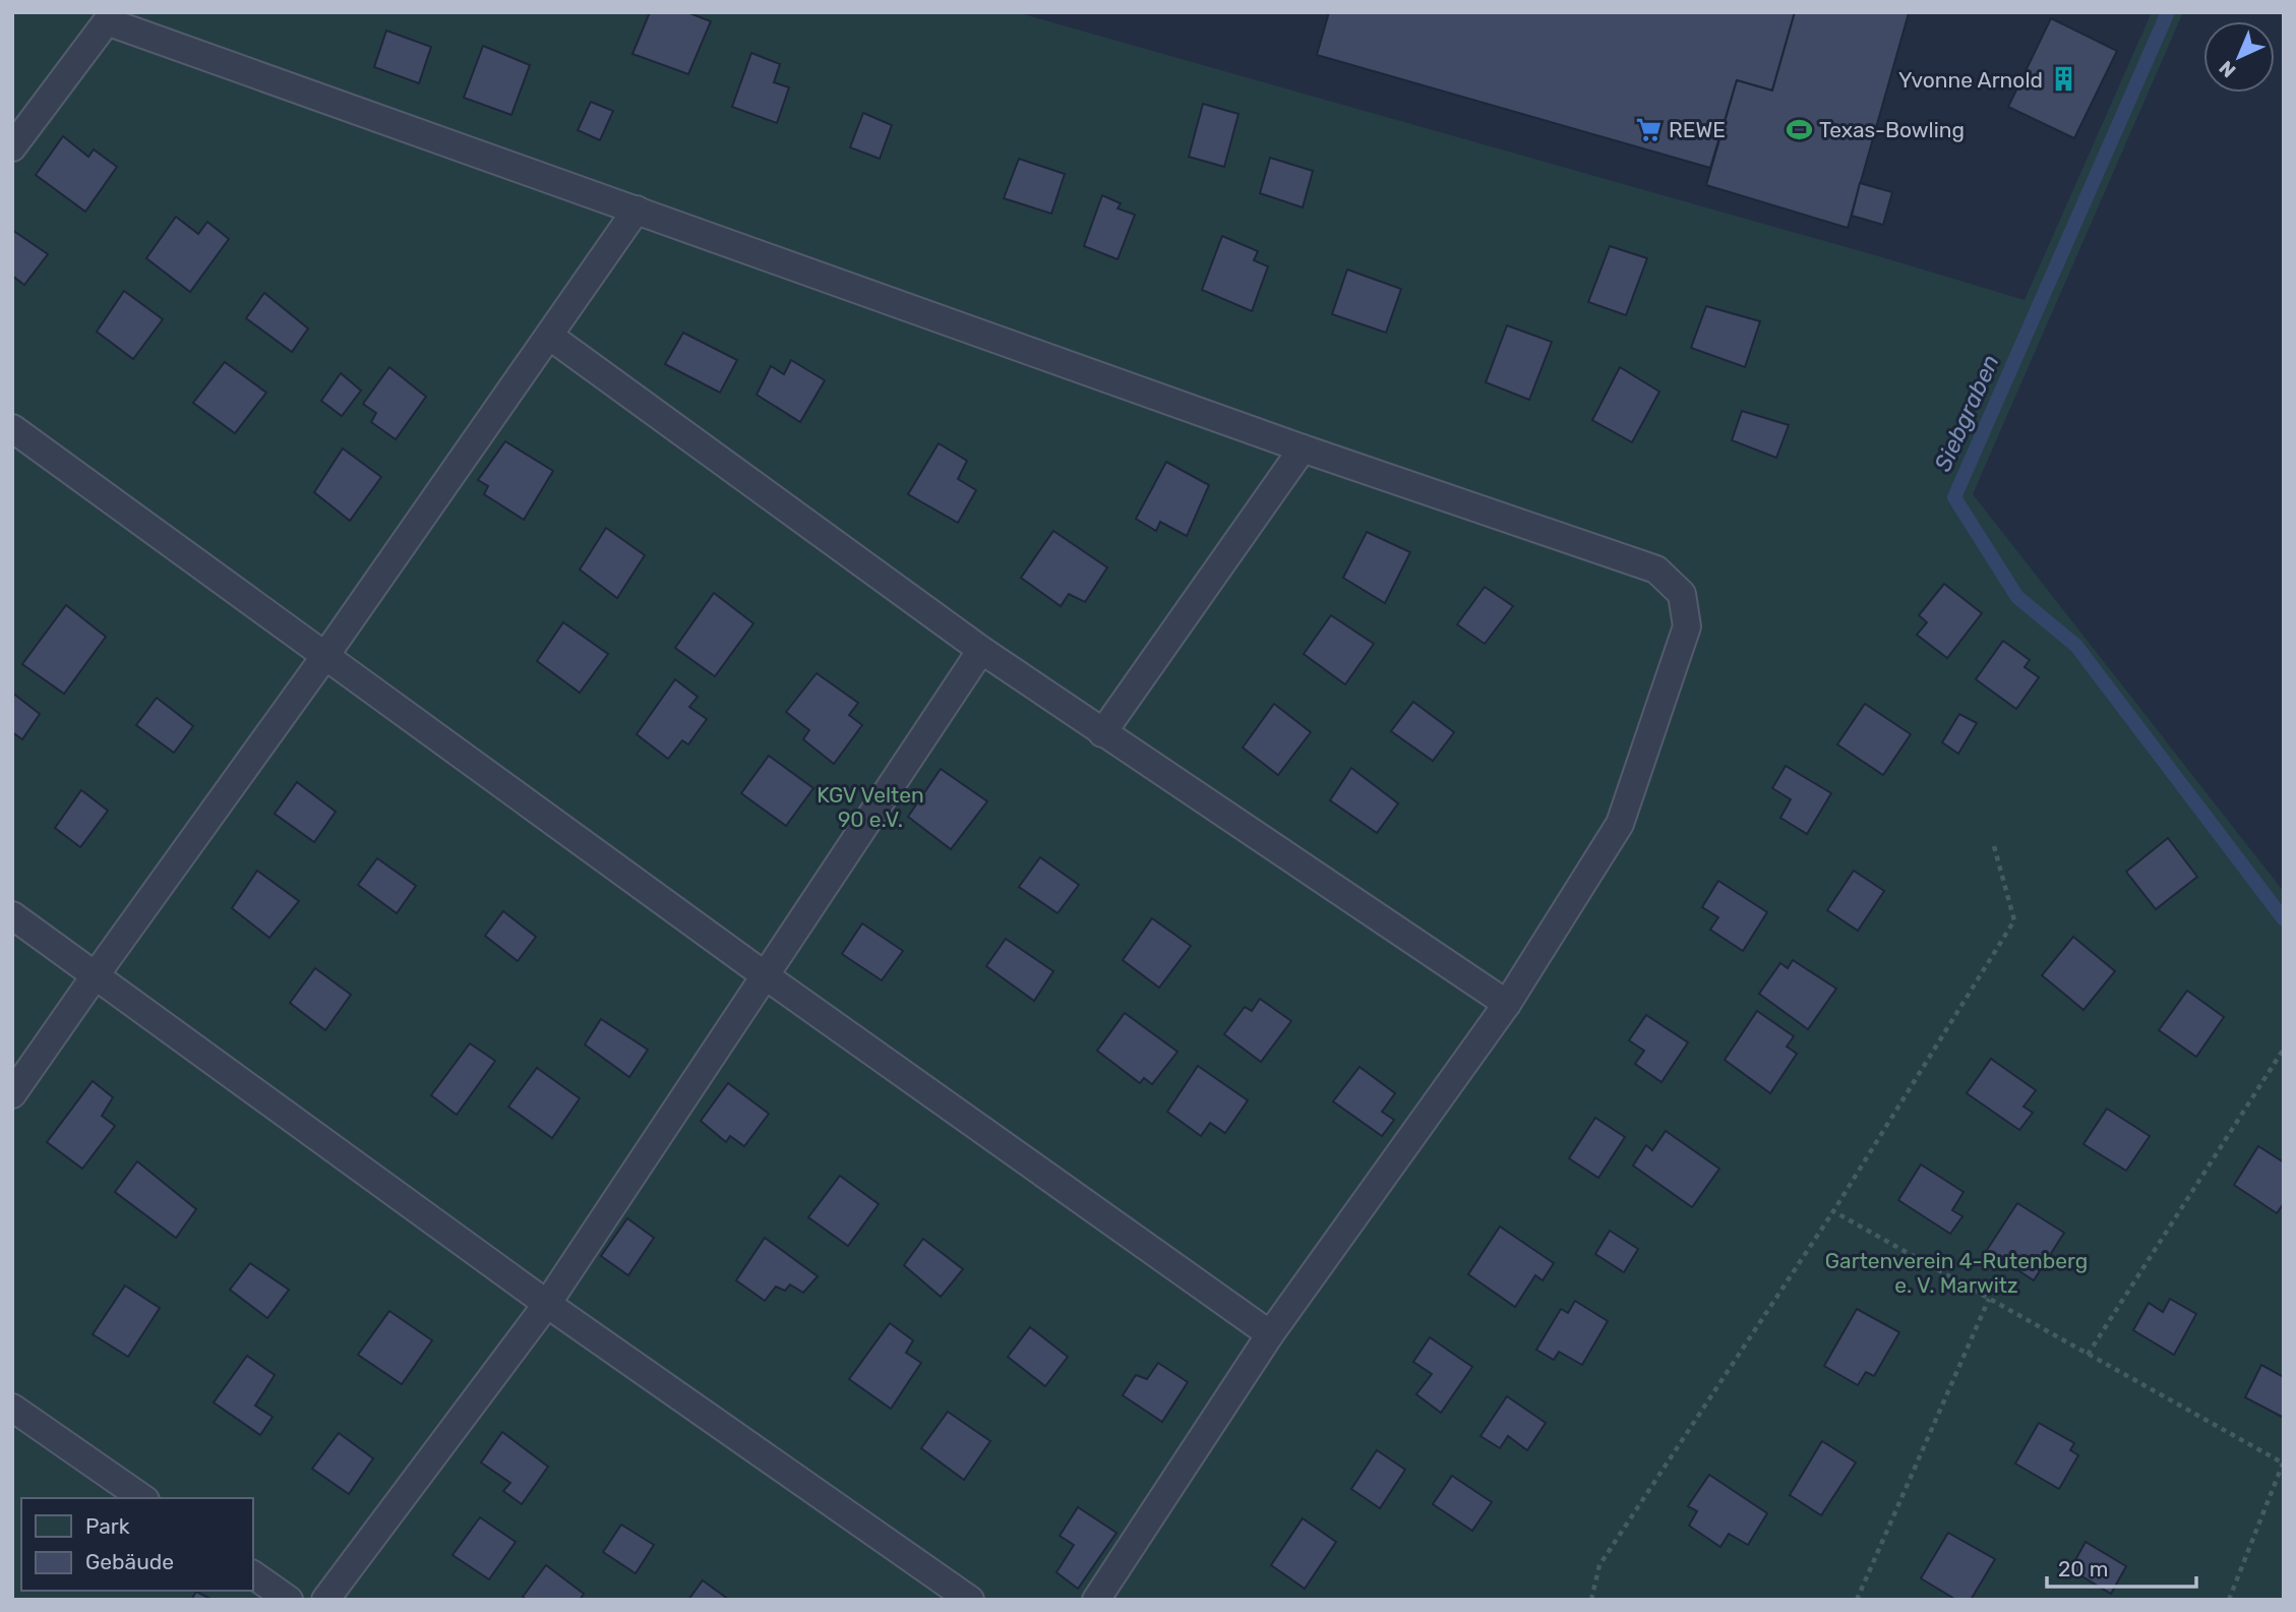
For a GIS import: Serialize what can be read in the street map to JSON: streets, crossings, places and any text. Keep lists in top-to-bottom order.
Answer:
{
  "water": ["Siebgraben"],
  "parks": ["KGV Velten 90 e.V.", "Gartenverein 4-Rutenberg e. V. Marwitz"],
  "places": {
    "building": ["Yvonne Arnold"],
    "supermarket": ["REWE"],
    "sports": ["Texas-Bowling"]
  },
  "legend": ["Park", "Gebäude"],
  "scale_bar": "20 m",
  "north": "bottom left"
}
